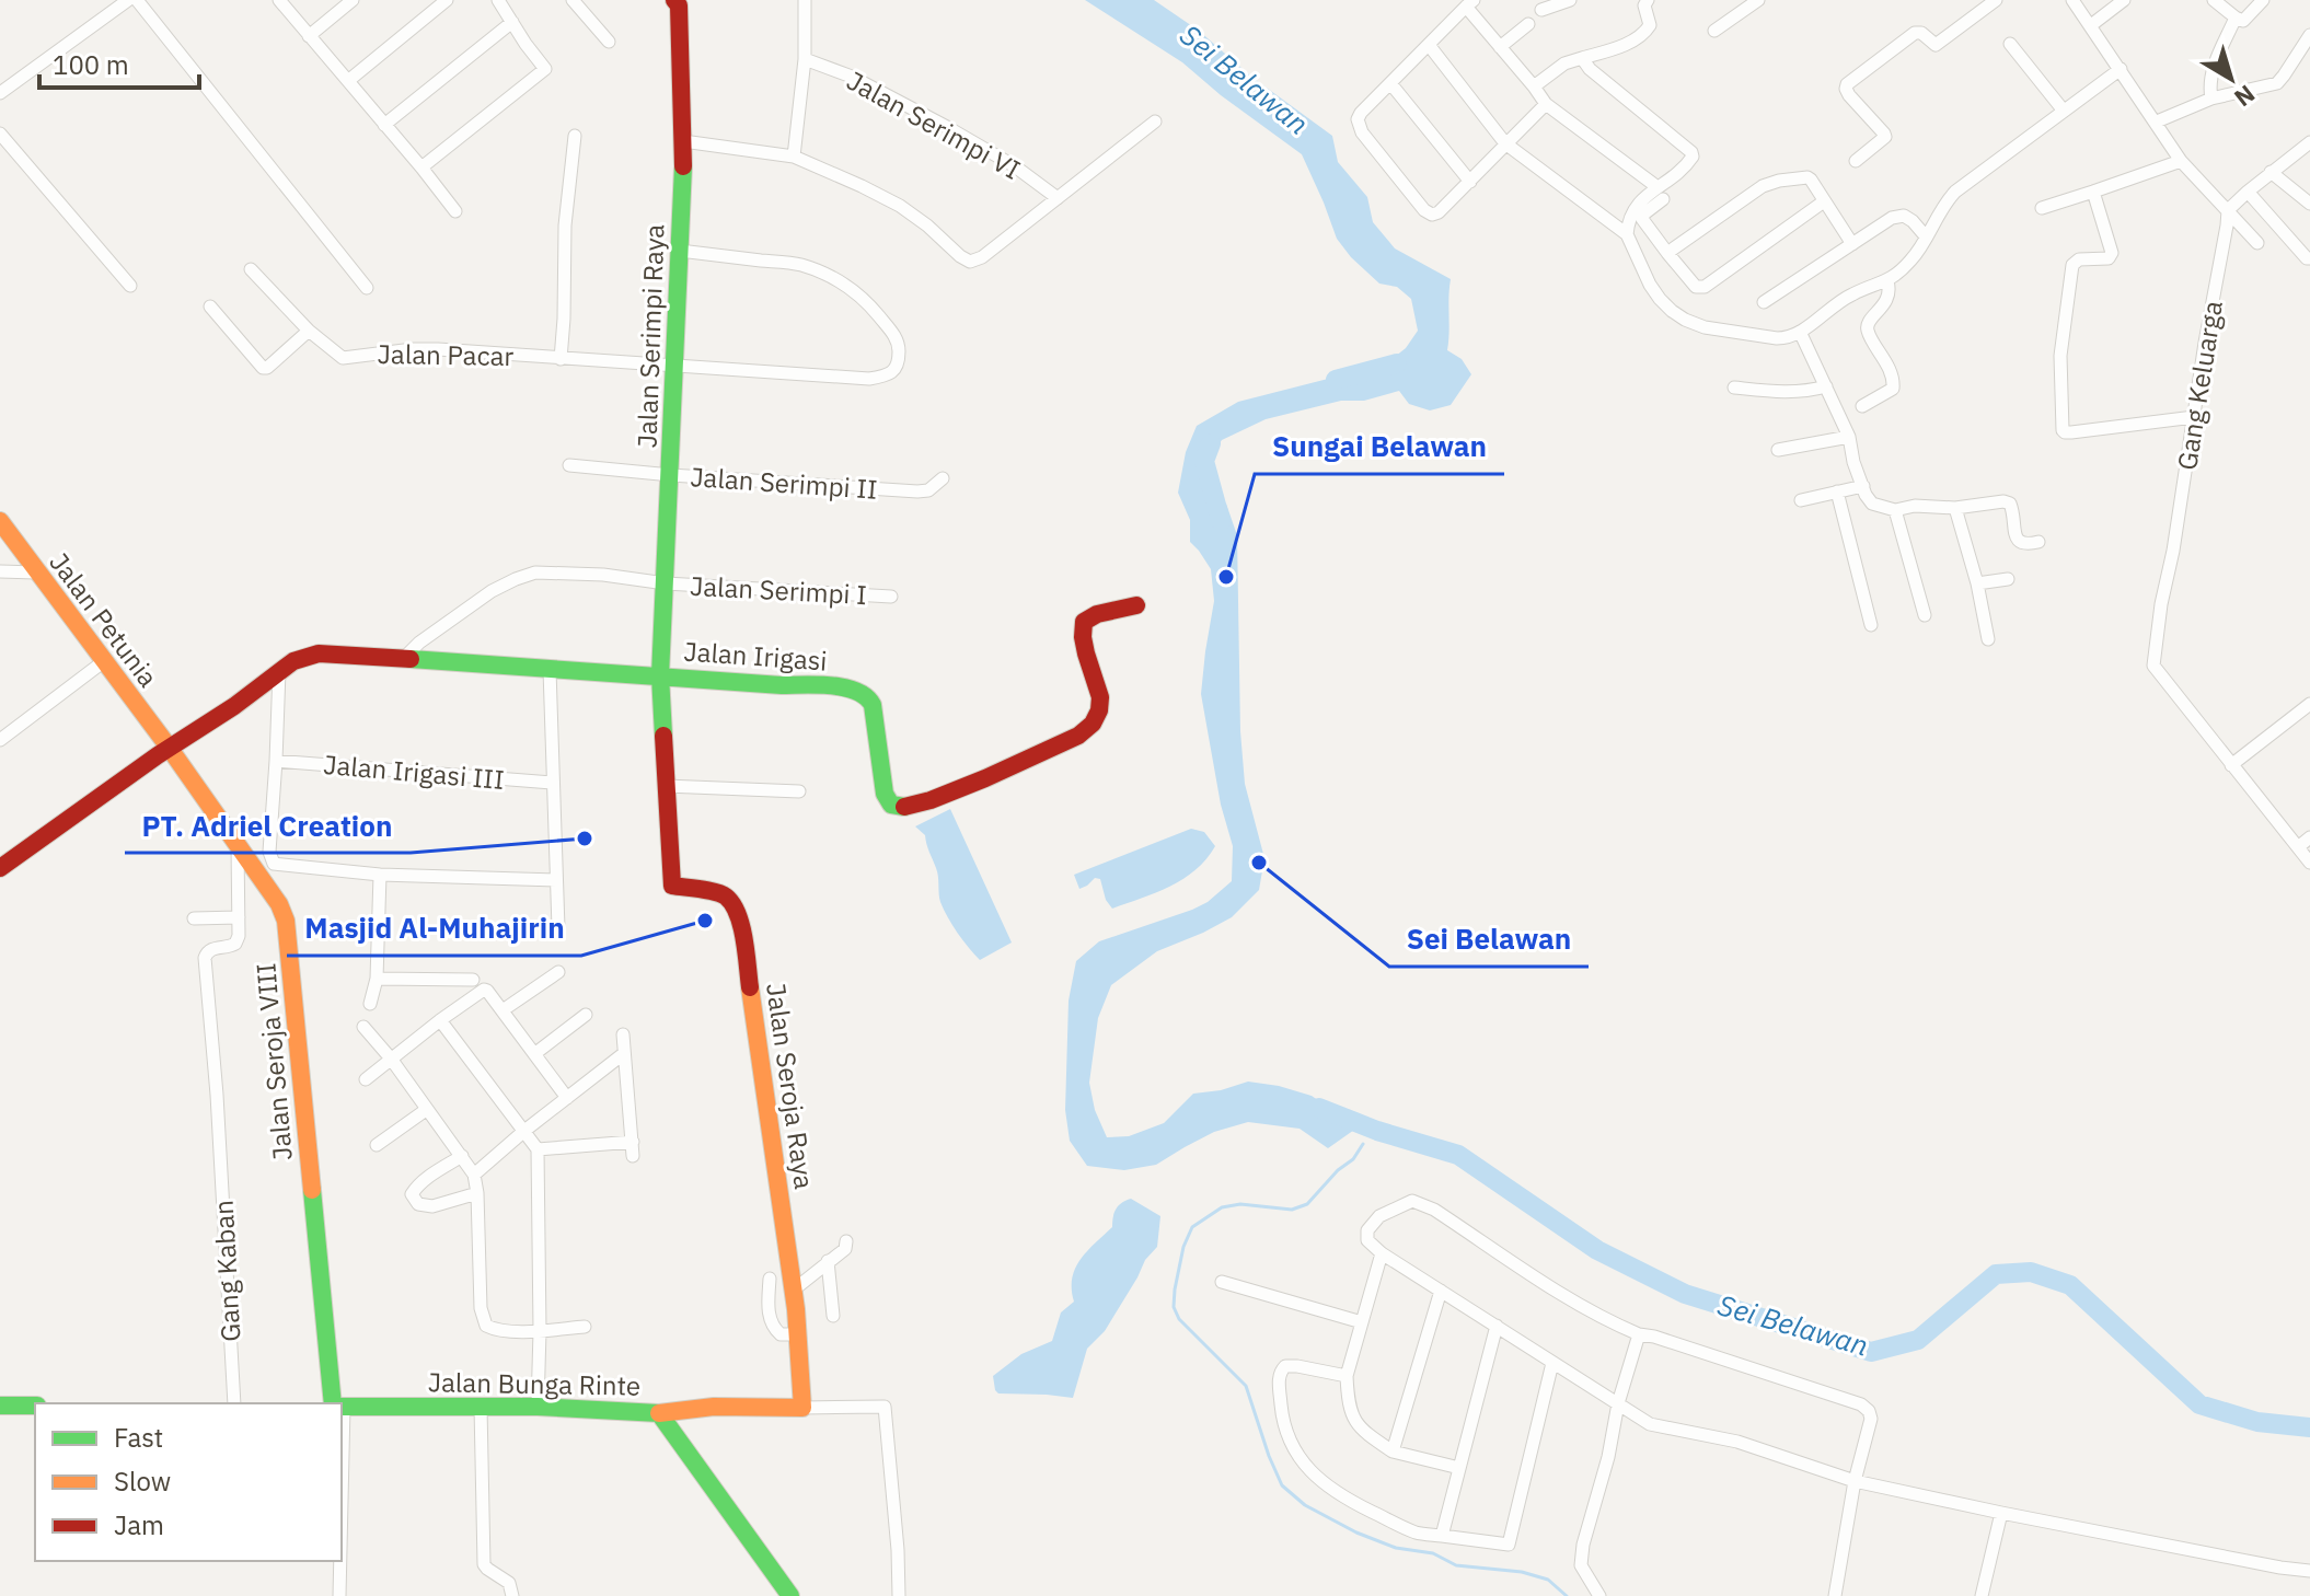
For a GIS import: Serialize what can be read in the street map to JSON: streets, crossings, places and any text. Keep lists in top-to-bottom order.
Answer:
{
  "streets": {
    "street": [
      "Jalan Serimpi VI",
      "Jalan Serimpi Raya",
      "Jalan Pacar",
      "Gang Keluarga",
      "Jalan Serimpi II",
      "Jalan Serimpi I",
      "Jalan Petunia",
      "Jalan Irigasi",
      "Jalan Irigasi III",
      "Jalan Seroja VIII",
      "Jalan Seroja Raya",
      "Gang Kaban",
      "Jalan Bunga Rinte"
    ]
  },
  "crossings": [
    ["Jalan Serimpi Raya", "Jalan Pacar"],
    ["Jalan Serimpi Raya", "Jalan Serimpi II"],
    ["Jalan Serimpi Raya", "Jalan Serimpi I"],
    ["Jalan Serimpi Raya", "Jalan Irigasi"],
    ["Jalan Serimpi Raya", "Jalan Seroja Raya"],
    ["Jalan Serimpi I", "Jalan Irigasi"],
    ["Jalan Petunia", "Jalan Irigasi"],
    ["Jalan Petunia", "Jalan Seroja VIII"],
    ["Jalan Irigasi", "Jalan Seroja VIII"],
    ["Jalan Irigasi", "Jalan Seroja Raya"]
  ],
  "water": ["Sei Belawan"],
  "places": [
    "Sungai Belawan",
    "PT. Adriel Creation",
    "Sei Belawan",
    "Masjid Al-Muhajirin"
  ],
  "legend": ["Fast", "Slow", "Jam"],
  "scale_bar": "100 m",
  "north": "bottom right"
}
